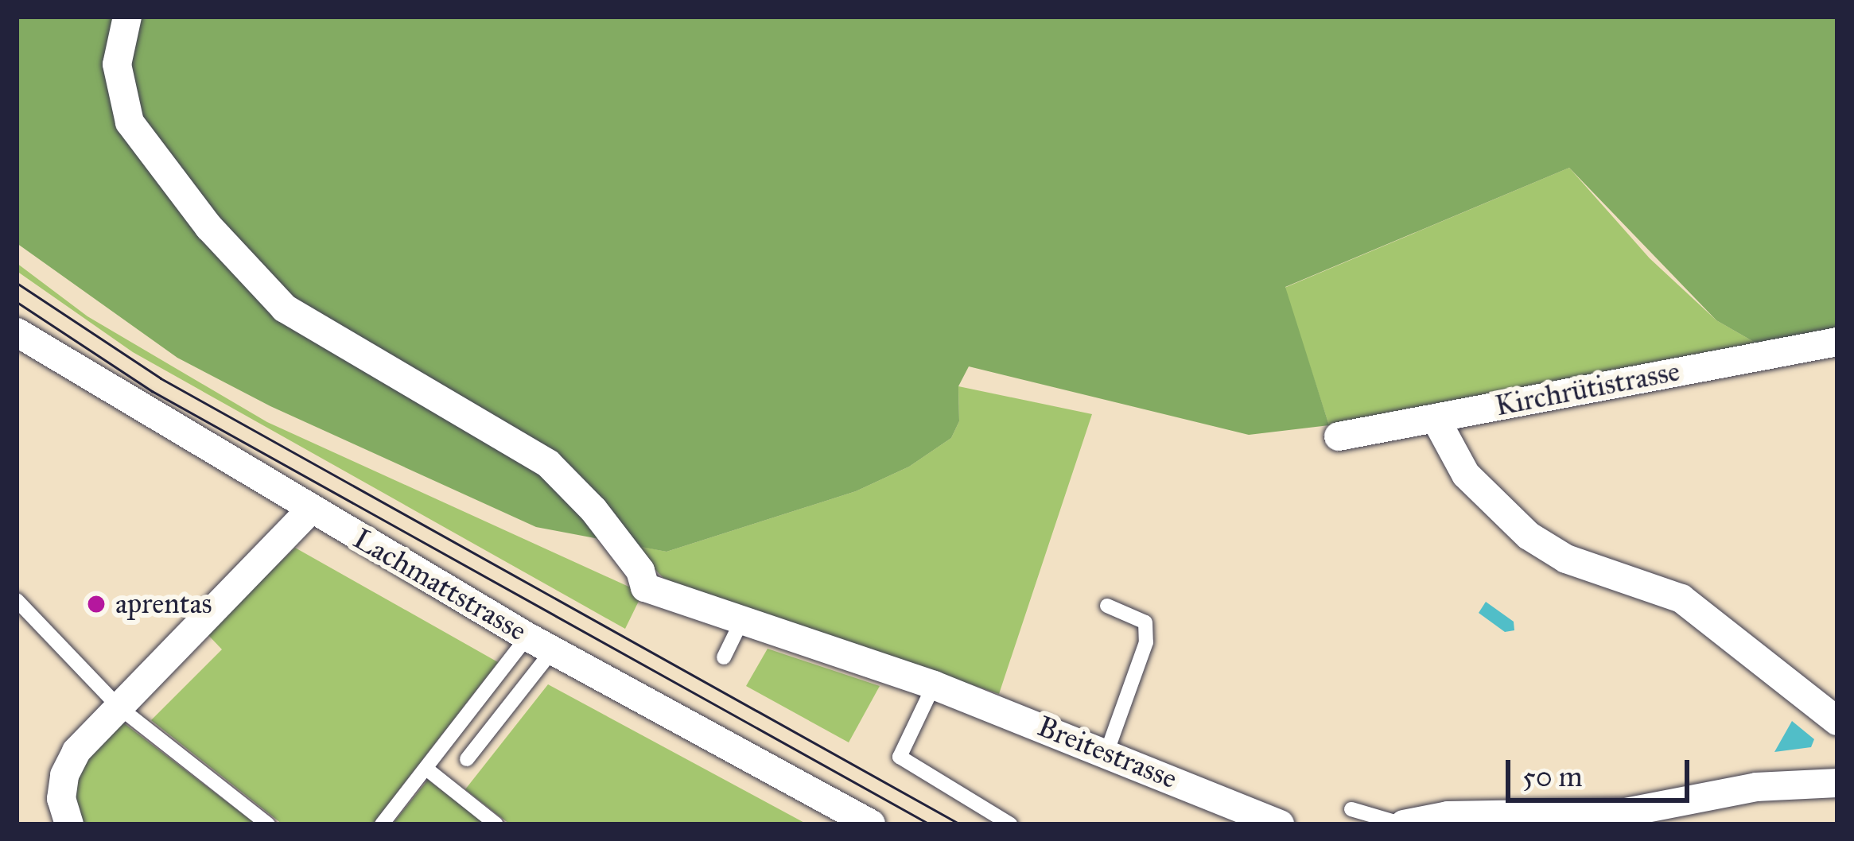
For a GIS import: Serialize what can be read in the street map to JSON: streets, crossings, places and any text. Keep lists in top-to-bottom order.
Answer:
{
  "streets": {
    "street": ["Kirchrütistrasse", "Lachmattstrasse", "Breitestrasse"]
  },
  "places": ["aprentas"],
  "scale_bar": "50 m"
}
